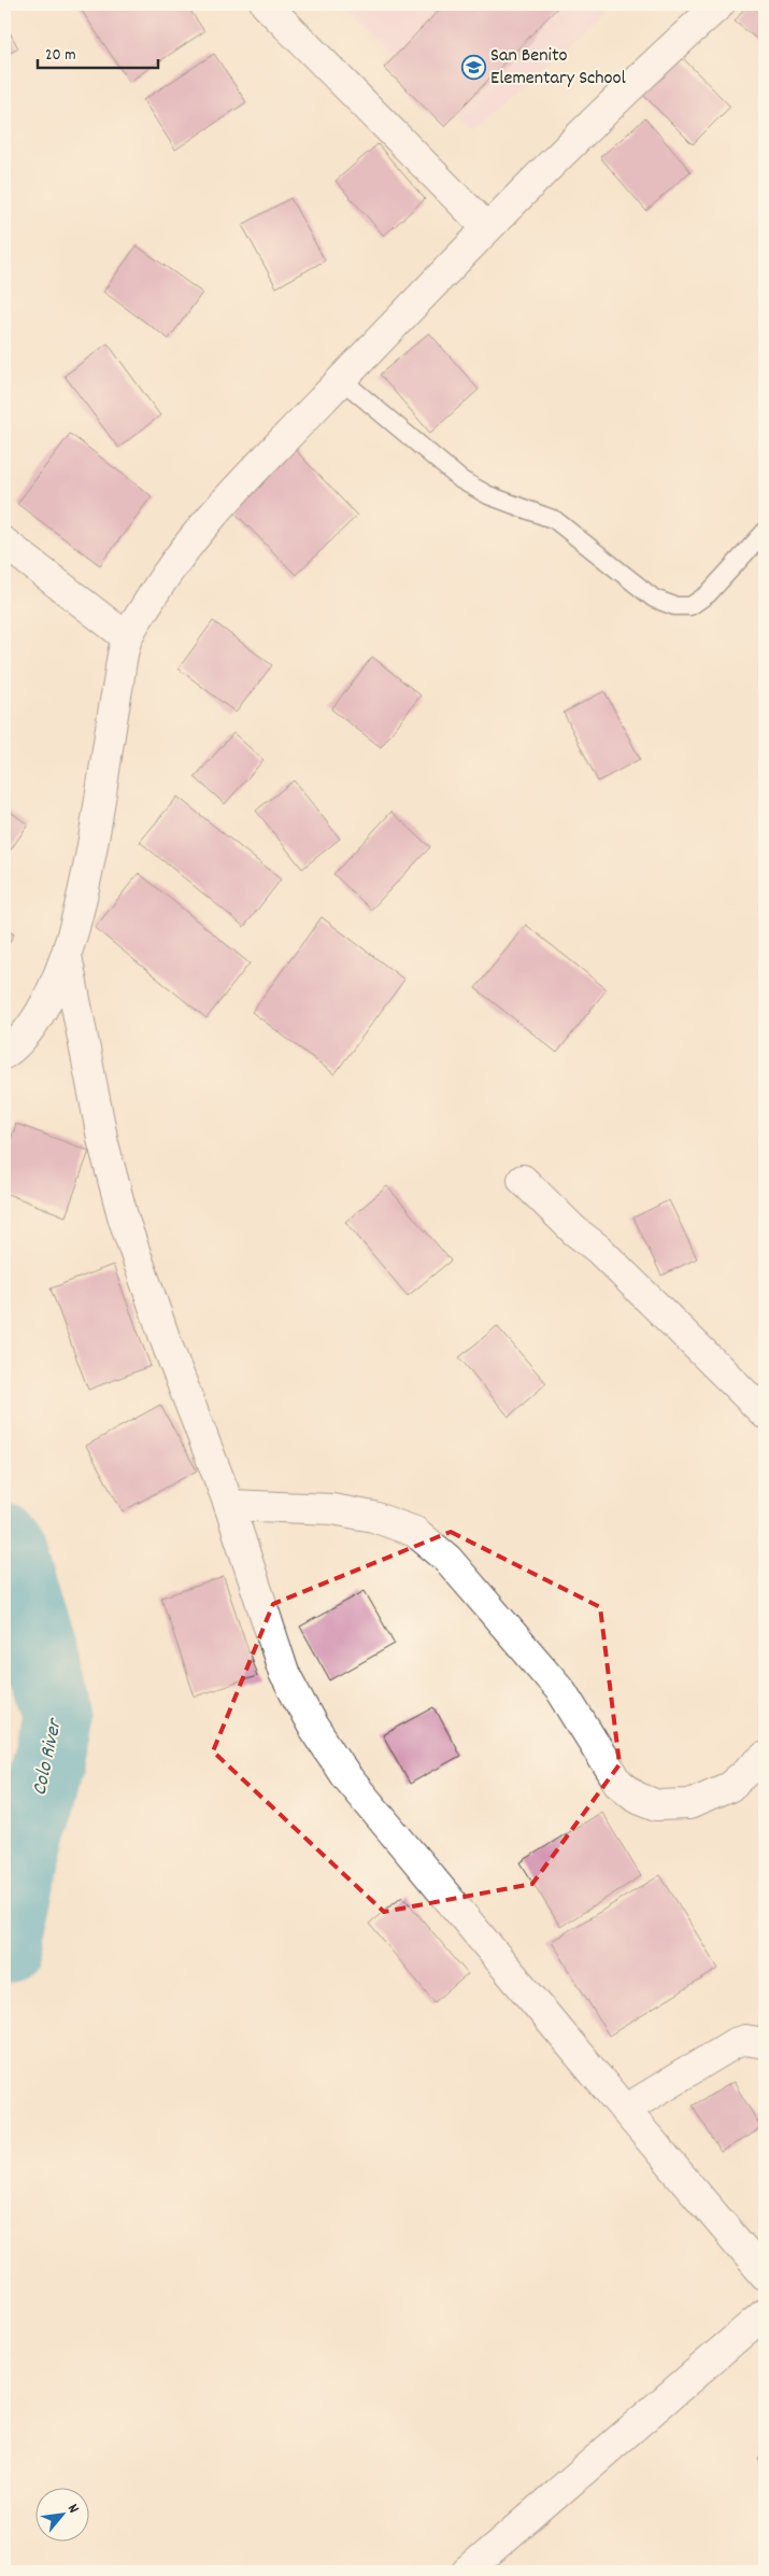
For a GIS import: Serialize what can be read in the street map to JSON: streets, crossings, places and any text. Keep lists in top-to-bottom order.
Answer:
{
  "water": ["Colo River"],
  "places": {
    "school or university": ["San Benito Elementary School"]
  },
  "scale_bar": "20 m",
  "north": "top right"
}
